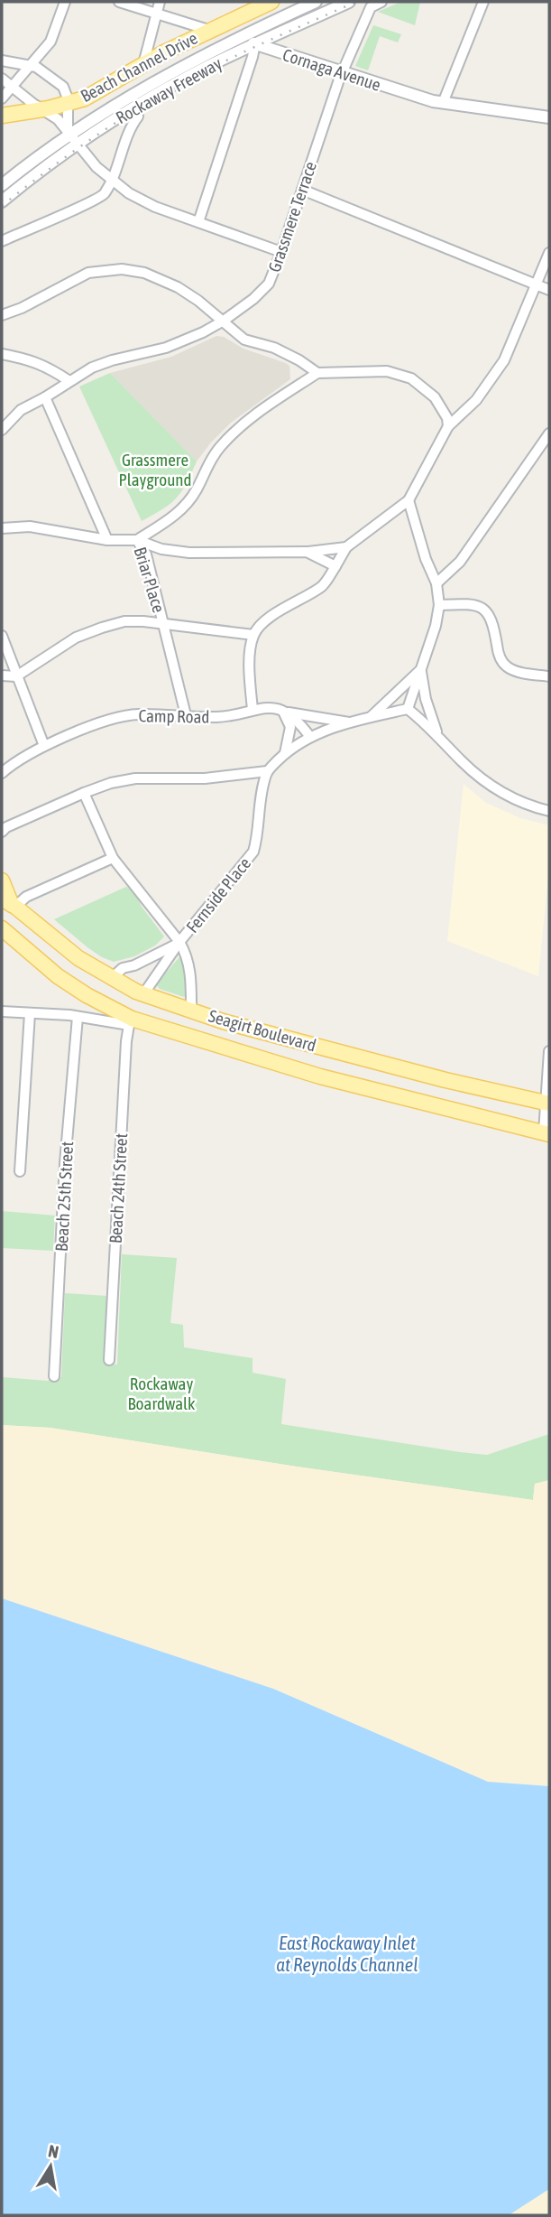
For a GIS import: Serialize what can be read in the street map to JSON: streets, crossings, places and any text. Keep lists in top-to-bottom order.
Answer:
{
  "streets": {
    "main road": ["Beach Channel Drive", "Seagirt Boulevard"],
    "street": [
      "Cornaga Avenue",
      "Rockaway Freeway",
      "Grassmere Terrace",
      "Briar Place",
      "Camp Road",
      "Fernside Place",
      "Beach 24th Street",
      "Beach 25th Street"
    ]
  },
  "crossings": [
    ["Beach Channel Drive", "Cornaga Avenue"],
    ["Cornaga Avenue", "Rockaway Freeway"],
    ["Cornaga Avenue", "Grassmere Terrace"],
    ["Briar Place", "Camp Road"],
    ["Fernside Place", "Seagirt Boulevard"],
    ["Seagirt Boulevard", "Beach 24th Street"]
  ],
  "water": ["East Rockaway Inlet at Reynolds Channel"],
  "parks": ["Grassmere Playground", "Rockaway Boardwalk"],
  "north": "top"
}
